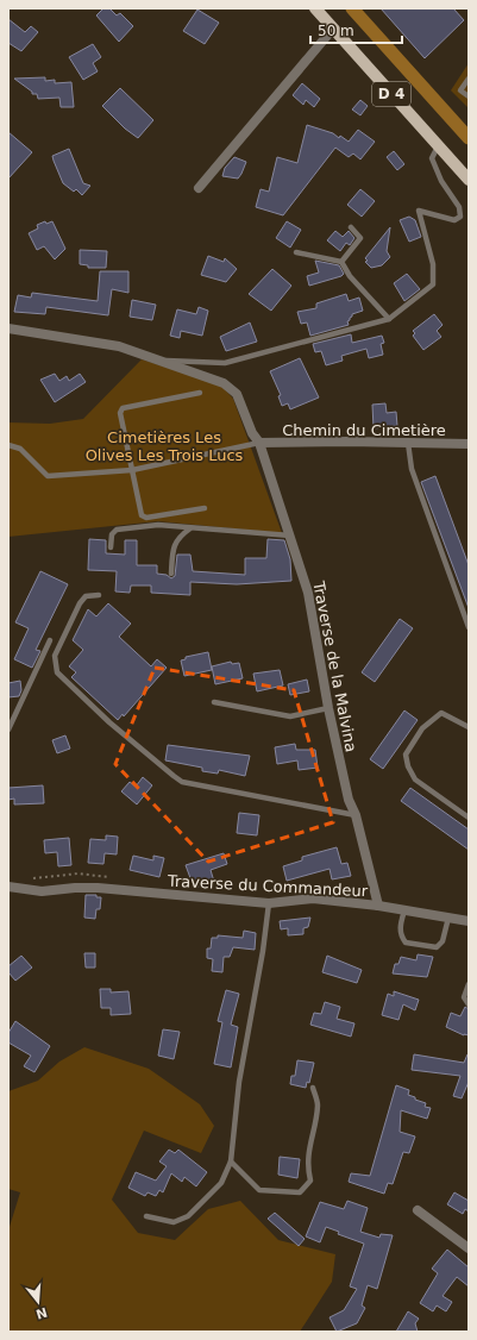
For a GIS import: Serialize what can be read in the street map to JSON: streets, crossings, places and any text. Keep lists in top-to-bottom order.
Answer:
{
  "streets": {
    "main road": ["D 4"],
    "street": ["Chemin du Cimetière", "Traverse de la Malvina", "Traverse du Commandeur"]
  },
  "crossings": [
    ["Chemin du Cimetière", "Traverse de la Malvina"],
    ["Traverse de la Malvina", "Traverse du Commandeur"]
  ],
  "parks": ["Cimetières Les Olives Les Trois Lucs"],
  "scale_bar": "50 m",
  "north": "bottom"
}
